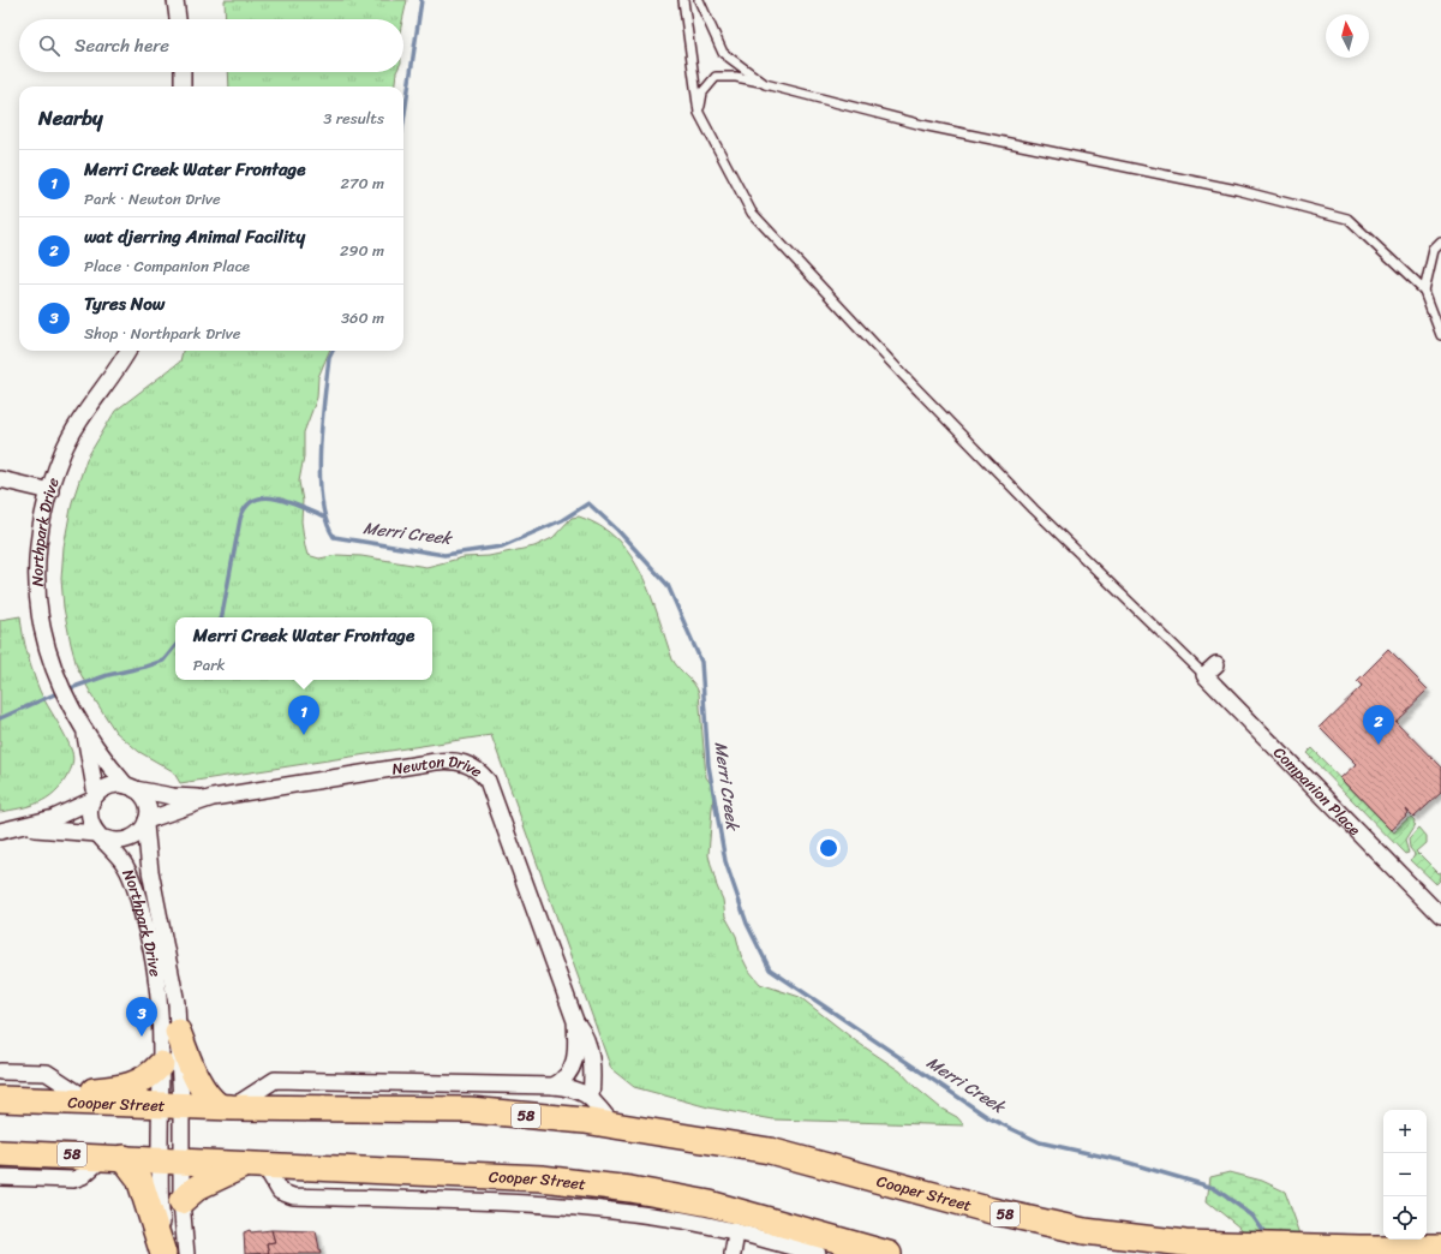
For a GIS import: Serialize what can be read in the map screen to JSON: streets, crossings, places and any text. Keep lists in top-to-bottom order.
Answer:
{
  "streets": {
    "main road": ["Cooper Street", "58"],
    "street": ["Northpark Drive", "Newton Drive", "Companion Place"]
  },
  "crossings": [
    ["Northpark Drive", "Newton Drive"],
    ["Northpark Drive", "Cooper Street"]
  ],
  "water": ["Merri Creek"],
  "north": "top",
  "page": {
    "search": "Search here",
    "heading": ["Nearby", "3 results"],
    "list": [
      {
        "mark": "1",
        "name": "Merri Creek Water Frontage",
        "note": "Park · Newton Drive",
        "value": "270 m"
      },
      {
        "mark": "2",
        "name": "wat djerring Animal Facility",
        "note": "Place · Companion Place",
        "value": "290 m"
      },
      {
        "mark": "3",
        "name": "Tyres Now",
        "note": "Shop · Northpark Drive",
        "value": "360 m"
      }
    ],
    "popup": ["Merri Creek Water Frontage", "Park"],
    "pins": ["1", "2", "3"],
    "map_buttons": ["+", "−"]
  }
}
